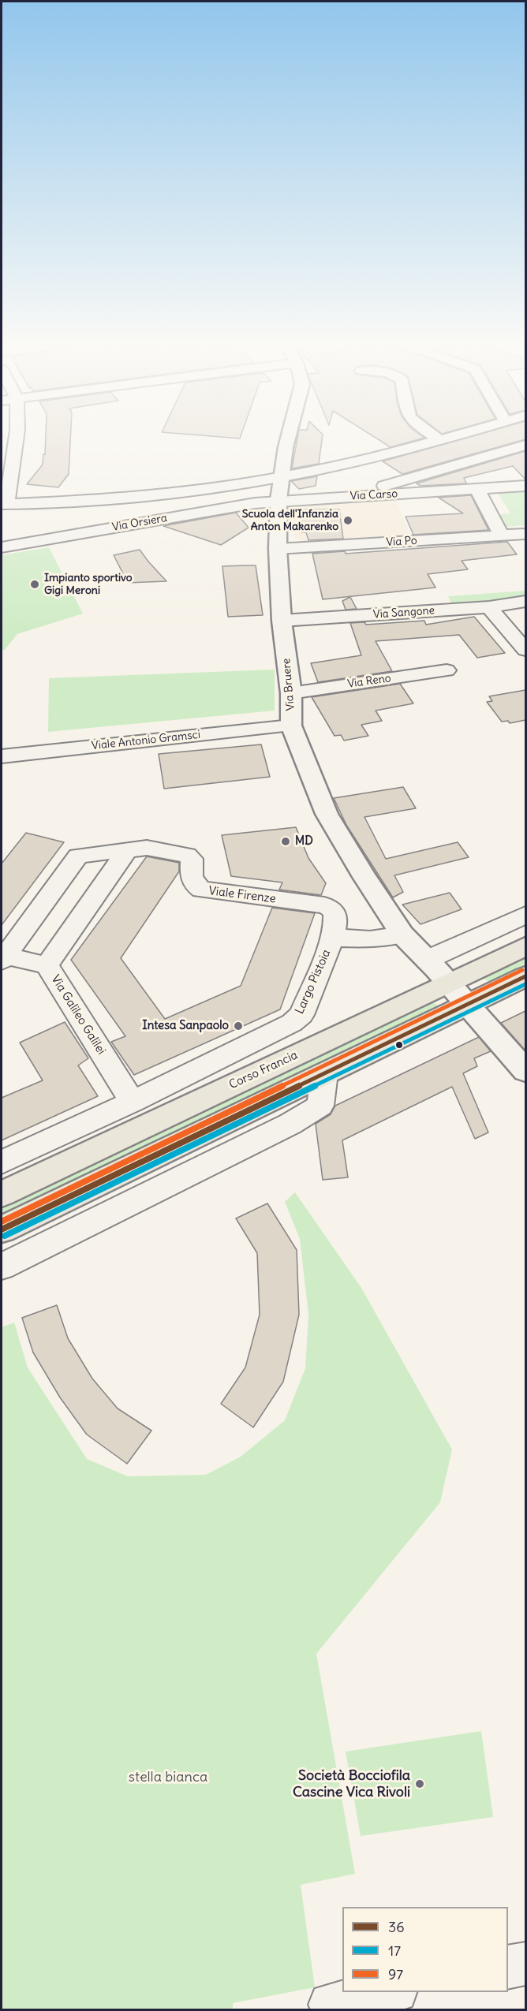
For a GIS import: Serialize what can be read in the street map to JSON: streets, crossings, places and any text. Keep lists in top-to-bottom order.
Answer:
{
  "streets": {
    "main road": ["Corso Francia"],
    "street": [
      "Via Carso",
      "Via Orsiera",
      "Via Po",
      "Via Sangone",
      "Via Reno",
      "Via Bruere",
      "Viale Antonio Gramsci",
      "Viale Firenze",
      "Largo Pistoia",
      "Via Galileo Galilei"
    ]
  },
  "crossings": [
    ["Via Carso", "Via Orsiera"],
    ["Via Carso", "Via Bruere"],
    ["Via Orsiera", "Via Bruere"],
    ["Via Po", "Via Bruere"],
    ["Via Sangone", "Via Bruere"],
    ["Via Reno", "Via Bruere"],
    ["Via Bruere", "Viale Antonio Gramsci"],
    ["Via Bruere", "Largo Pistoia"],
    ["Via Bruere", "Corso Francia"],
    ["Viale Firenze", "Largo Pistoia"],
    ["Viale Firenze", "Via Galileo Galilei"],
    ["Largo Pistoia", "Via Galileo Galilei"]
  ],
  "parks": ["stella bianca"],
  "places": [
    "Scuola dell'Infanzia Anton Makarenko",
    "Impianto sportivo Gigi Meroni",
    "MD",
    "Intesa Sanpaolo",
    "Società Bocciofila Cascine Vica Rivoli"
  ],
  "lines": ["transit line 97", "transit line 36", "transit line 17"],
  "legend": ["36", "17", "97"]
}
